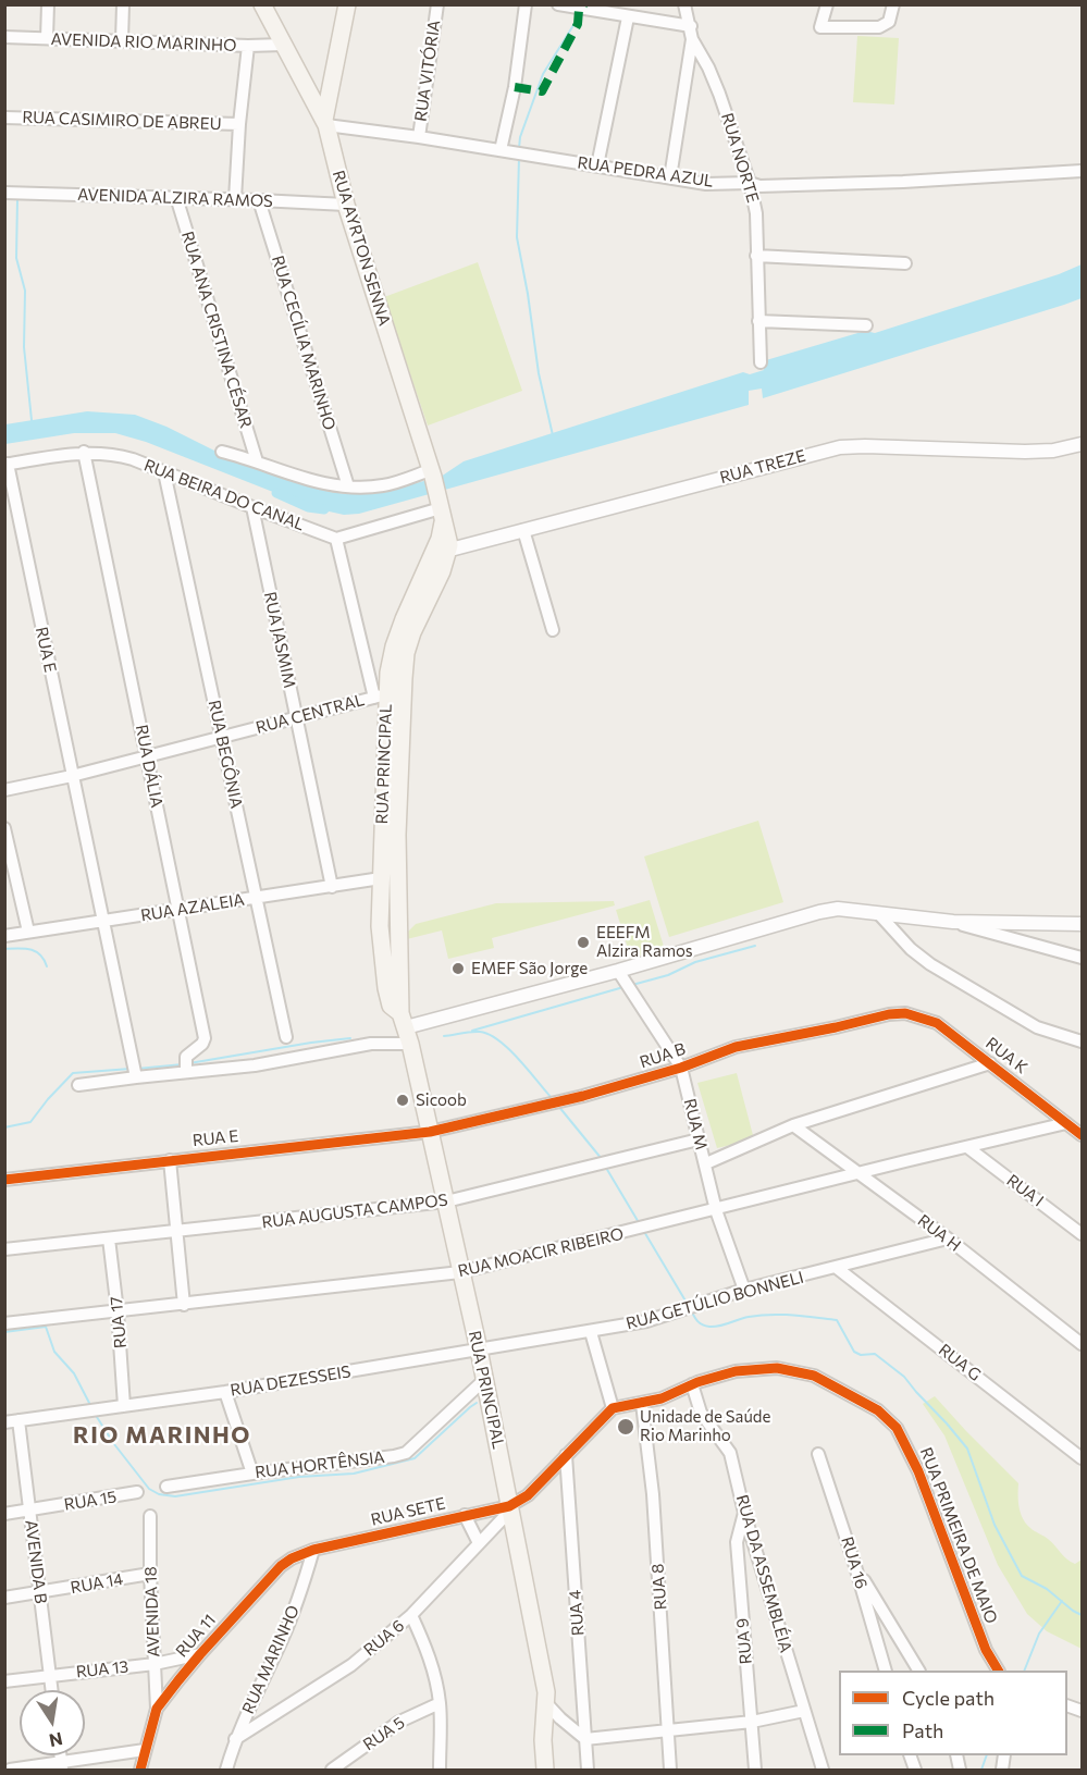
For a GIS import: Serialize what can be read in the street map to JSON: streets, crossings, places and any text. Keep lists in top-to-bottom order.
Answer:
{
  "streets": {
    "main road": ["RUA AYRTON SENNA", "RUA PRINCIPAL"],
    "street": [
      "AVENIDA RIO MARINHO",
      "RUA VITÓRIA",
      "RUA CASIMIRO DE ABREU",
      "RUA NORTE",
      "RUA PEDRA AZUL",
      "AVENIDA ALZIRA RAMOS",
      "RUA ANA CRISTINA CÉSAR",
      "RUA CECÍLIA MARINHO",
      "RUA TREZE",
      "RUA BEIRA DO CANAL",
      "RUA JASMIM",
      "RUA E",
      "RUA CENTRAL",
      "RUA BEGÔNIA",
      "RUA DÁLIA",
      "RUA AZALEIA",
      "RUA B",
      "RUA K",
      "RUA M",
      "RUA I",
      "RUA AUGUSTA CAMPOS",
      "RUA H",
      "RUA MOACIR RIBEIRO",
      "RUA GETÚLIO BONNELI",
      "RUA 17",
      "RUA G",
      "RUA DEZESSEIS",
      "RUA HORTÊNSIA",
      "RUA 15",
      "RUA SETE",
      "RUA PRIMEIRA DE MAIO",
      "AVENIDA B",
      "RUA 16",
      "RUA DA ASSEMBLÉIA",
      "RUA 14",
      "RUA 8",
      "AVENIDA 18",
      "RUA 4",
      "RUA 11",
      "RUA 6",
      "RUA 9",
      "RUA MARINHO",
      "RUA 13",
      "RUA 5"
    ]
  },
  "crossings": [
    ["AVENIDA RIO MARINHO", "RUA AYRTON SENNA"],
    ["RUA VITÓRIA", "RUA PEDRA AZUL"],
    ["RUA NORTE", "RUA PEDRA AZUL"],
    ["RUA PEDRA AZUL", "RUA AYRTON SENNA"],
    ["AVENIDA ALZIRA RAMOS", "RUA AYRTON SENNA"],
    ["AVENIDA ALZIRA RAMOS", "RUA ANA CRISTINA CÉSAR"],
    ["AVENIDA ALZIRA RAMOS", "RUA CECÍLIA MARINHO"],
    ["RUA AYRTON SENNA", "RUA PRINCIPAL"],
    ["RUA TREZE", "RUA PRINCIPAL"],
    ["RUA BEIRA DO CANAL", "RUA JASMIM"],
    ["RUA BEIRA DO CANAL", "RUA E"],
    ["RUA BEIRA DO CANAL", "RUA BEGÔNIA"],
    ["RUA BEIRA DO CANAL", "RUA DÁLIA"],
    ["RUA JASMIM", "RUA CENTRAL"],
    ["RUA JASMIM", "RUA AZALEIA"],
    ["RUA E", "RUA CENTRAL"],
    ["RUA E", "RUA PRINCIPAL"],
    ["RUA E", "RUA AZALEIA"],
    ["RUA E", "RUA B"],
    ["RUA CENTRAL", "RUA BEGÔNIA"],
    ["RUA CENTRAL", "RUA PRINCIPAL"],
    ["RUA CENTRAL", "RUA DÁLIA"],
    ["RUA BEGÔNIA", "RUA AZALEIA"],
    ["RUA PRINCIPAL", "RUA AZALEIA"],
    ["RUA PRINCIPAL", "RUA B"],
    ["RUA PRINCIPAL", "RUA AUGUSTA CAMPOS"],
    ["RUA PRINCIPAL", "RUA MOACIR RIBEIRO"],
    ["RUA PRINCIPAL", "RUA GETÚLIO BONNELI"],
    ["RUA PRINCIPAL", "RUA DEZESSEIS"],
    ["RUA PRINCIPAL", "RUA HORTÊNSIA"],
    ["RUA PRINCIPAL", "RUA SETE"],
    ["RUA PRINCIPAL", "RUA 6"],
    ["RUA DÁLIA", "RUA AZALEIA"],
    ["RUA B", "RUA K"],
    ["RUA B", "RUA M"],
    ["RUA K", "RUA MOACIR RIBEIRO"],
    ["RUA M", "RUA AUGUSTA CAMPOS"],
    ["RUA M", "RUA MOACIR RIBEIRO"],
    ["RUA M", "RUA GETÚLIO BONNELI"],
    ["RUA I", "RUA MOACIR RIBEIRO"],
    ["RUA AUGUSTA CAMPOS", "RUA 17"],
    ["RUA H", "RUA MOACIR RIBEIRO"],
    ["RUA H", "RUA GETÚLIO BONNELI"],
    ["RUA MOACIR RIBEIRO", "RUA 17"],
    ["RUA GETÚLIO BONNELI", "RUA G"],
    ["RUA GETÚLIO BONNELI", "RUA DEZESSEIS"],
    ["RUA 17", "RUA DEZESSEIS"],
    ["RUA DEZESSEIS", "AVENIDA B"],
    ["RUA 15", "AVENIDA B"],
    ["RUA SETE", "RUA 11"],
    ["RUA SETE", "RUA 6"],
    ["RUA SETE", "RUA MARINHO"],
    ["RUA PRIMEIRA DE MAIO", "RUA DA ASSEMBLÉIA"],
    ["RUA PRIMEIRA DE MAIO", "RUA 8"],
    ["AVENIDA B", "RUA 14"],
    ["AVENIDA B", "RUA 13"],
    ["RUA DA ASSEMBLÉIA", "RUA 9"],
    ["RUA 14", "AVENIDA 18"],
    ["AVENIDA 18", "RUA 11"],
    ["AVENIDA 18", "RUA 13"],
    ["RUA 11", "RUA MARINHO"],
    ["RUA 11", "RUA 13"],
    ["RUA 6", "RUA MARINHO"]
  ],
  "districts": ["RIO MARINHO"],
  "places": [
    "EEEFM Alzira Ramos",
    "EMEF São Jorge",
    "Sicoob",
    "Unidade de Saúde Rio Marinho"
  ],
  "legend": ["Cycle path", "Path"],
  "north": "bottom"
}
